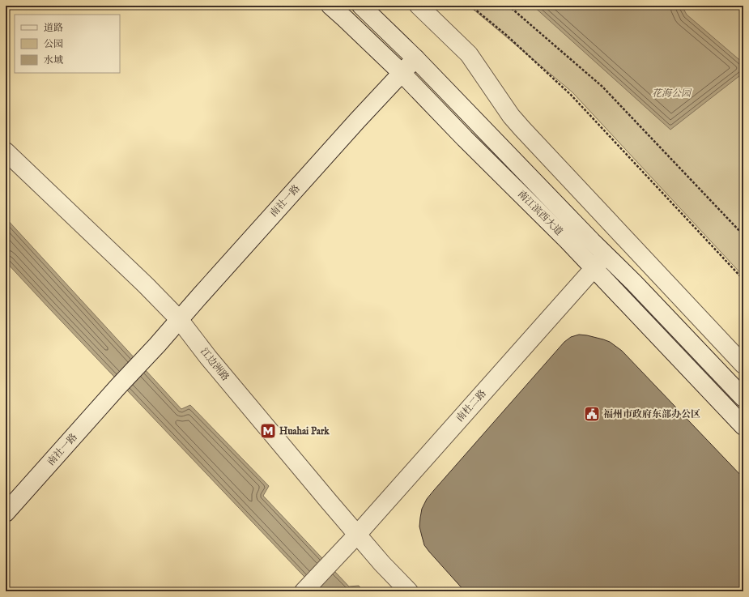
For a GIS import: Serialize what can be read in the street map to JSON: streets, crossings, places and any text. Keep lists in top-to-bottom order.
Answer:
{
  "streets": {
    "main road": [
      "南社一路",
      "南江滨西大道",
      "江边洲路",
      "南杜二路"
    ]
  },
  "crossings": [
    ["南社一路", "南江滨西大道"],
    ["南社一路", "江边洲路"],
    ["南江滨西大道", "南杜二路"],
    ["江边洲路", "南杜二路"]
  ],
  "parks": ["花海公园"],
  "places": {
    "public building": ["福州市政府东部办公区"],
    "metro station": ["Huahai Park"]
  },
  "legend": ["道路", "公园", "水域"]
}
